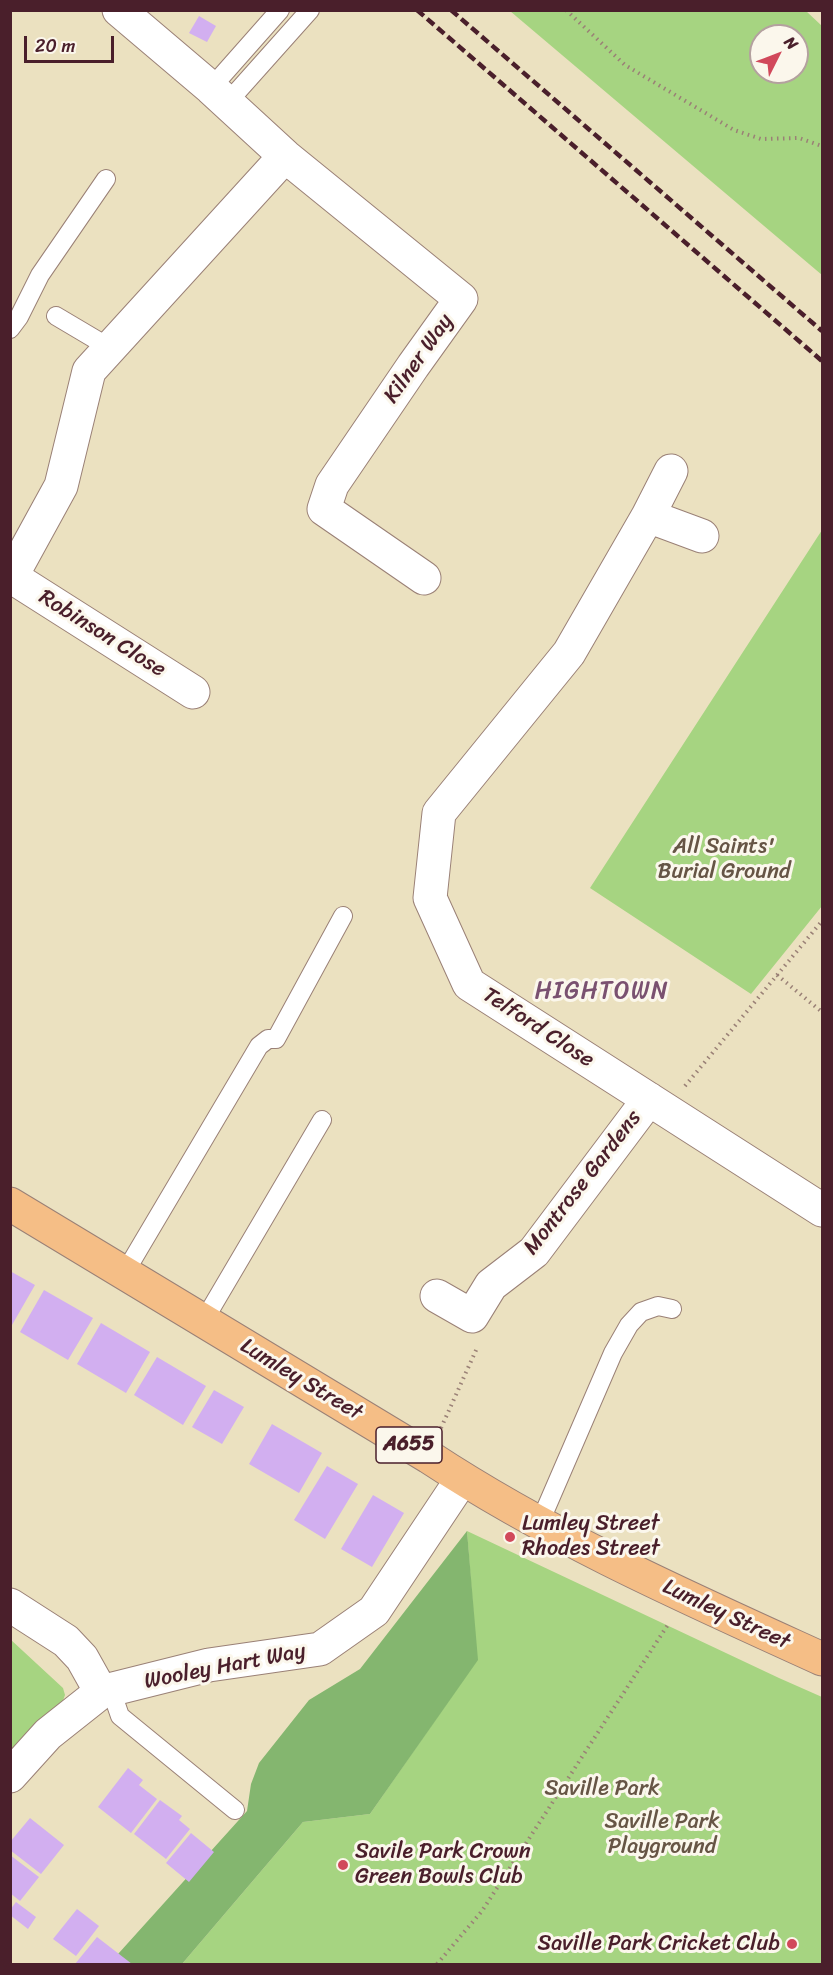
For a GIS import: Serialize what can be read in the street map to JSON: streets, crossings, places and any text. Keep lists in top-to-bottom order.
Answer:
{
  "streets": {
    "main road": ["Lumley Street", "A655"],
    "street": [
      "Kilner Way",
      "Robinson Close",
      "Telford Close",
      "Montrose Gardens",
      "Wooley Hart Way"
    ]
  },
  "crossings": [
    ["Telford Close", "Montrose Gardens"],
    ["Lumley Street", "Wooley Hart Way"]
  ],
  "districts": ["HIGHTOWN"],
  "parks": ["All Saints' Burial Ground", "Saville Park", "Saville Park Playground"],
  "places": ["Lumley Street Rhodes Street", "Savile Park Crown Green Bowls Club", "Saville Park Cricket Club"],
  "scale_bar": "20 m",
  "north": "top right"
}
